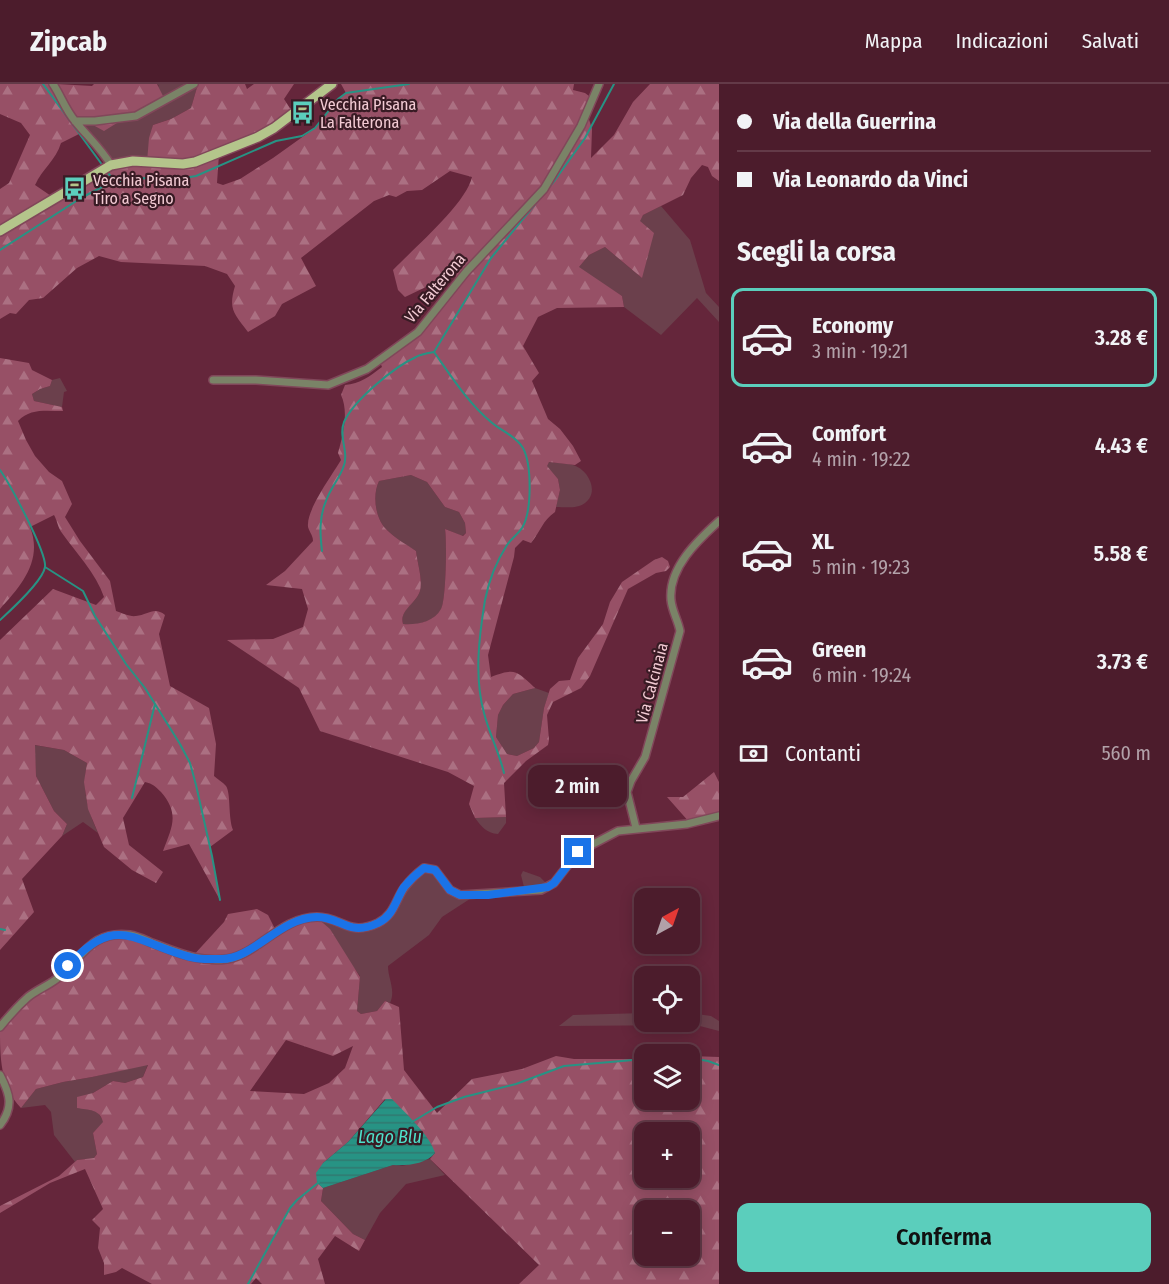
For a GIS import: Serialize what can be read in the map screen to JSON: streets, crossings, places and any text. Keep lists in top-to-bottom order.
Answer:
{
  "streets": {
    "street": ["Via Falterona", "Via Calcinaia"]
  },
  "water": ["Lago Blu"],
  "places": {
    "bus stop": ["Vecchia Pisana La Falterona", "Vecchia Pisana Tiro a Segno"]
  },
  "north": "top right",
  "page": {
    "header": "Zipcab",
    "nav": ["Mappa", "Indicazioni", "Salvati"],
    "banner": ["Via della Guerrina", "Via Leonardo da Vinci"],
    "heading": "Scegli la corsa",
    "list": [
      {
        "name": "Economy",
        "note": "3 min · 19:21",
        "value": "3.28 €"
      },
      {
        "name": "Comfort",
        "note": "4 min · 19:22",
        "value": "4.43 €"
      },
      {
        "name": "XL",
        "note": "5 min · 19:23",
        "value": "5.58 €"
      },
      {
        "name": "Green",
        "note": "6 min · 19:24",
        "value": "3.73 €"
      }
    ],
    "pay": ["Contanti", "560 m"],
    "bubble": "2 min",
    "map_buttons": ["+", "−"],
    "buttons": "Conferma"
  }
}
